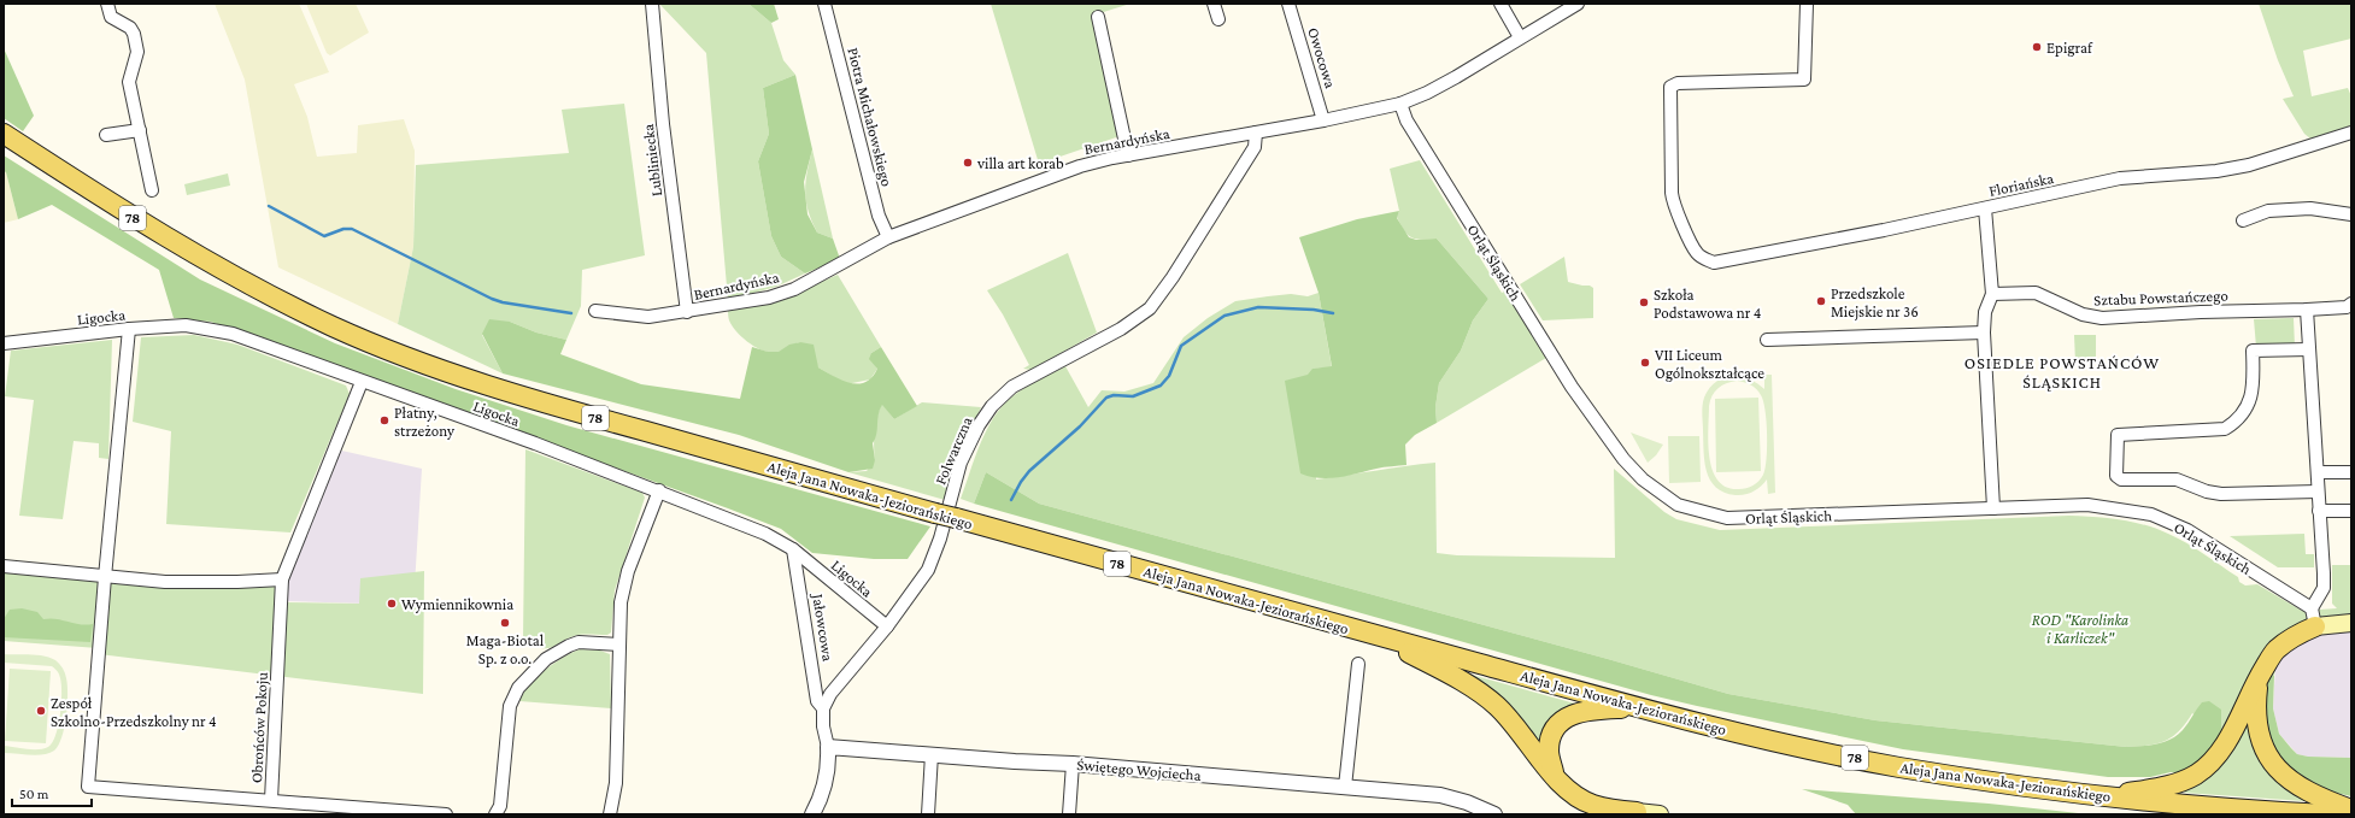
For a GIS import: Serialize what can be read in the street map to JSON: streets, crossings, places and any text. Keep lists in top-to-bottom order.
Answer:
{
  "streets": {
    "main road": ["78", "Aleja Jana Nowaka-Jeziorańskiego"],
    "street": [
      "Owocowa",
      "Piotra Michałowskiego",
      "Bernardyńska",
      "Lubliniecka",
      "Floriańska",
      "Orląt Śląskich",
      "Sztabu Powstańczego",
      "Ligocka",
      "Folwarczna",
      "Jałowcowa",
      "Obrońców Pokoju",
      "Świętego Wojciecha"
    ]
  },
  "crossings": [
    ["Owocowa", "Bernardyńska"],
    ["Piotra Michałowskiego", "Bernardyńska"],
    ["Bernardyńska", "Lubliniecka"],
    ["Bernardyńska", "Orląt Śląskich"],
    ["Bernardyńska", "Folwarczna"],
    ["Ligocka", "Folwarczna"],
    ["Ligocka", "Jałowcowa"],
    ["Ligocka", "Obrońców Pokoju"],
    ["Folwarczna", "Jałowcowa"]
  ],
  "districts": ["OSIEDLE POWSTAŃCÓW ŚLĄSKICH"],
  "parks": ["ROD \"Karolinka i Karliczek\""],
  "places": [
    "Epigraf",
    "villa art korab",
    "Przedszkole Miejskie nr 36",
    "Szkoła Podstawowa nr 4",
    "VII Liceum Ogólnokształcące",
    "Płatny, strzeżony",
    "Wymiennikownia",
    "Maga-Biotal Sp. z o.o.",
    "Zespół Szkolno-Przedszkolny nr 4"
  ],
  "scale_bar": "50 m"
}
